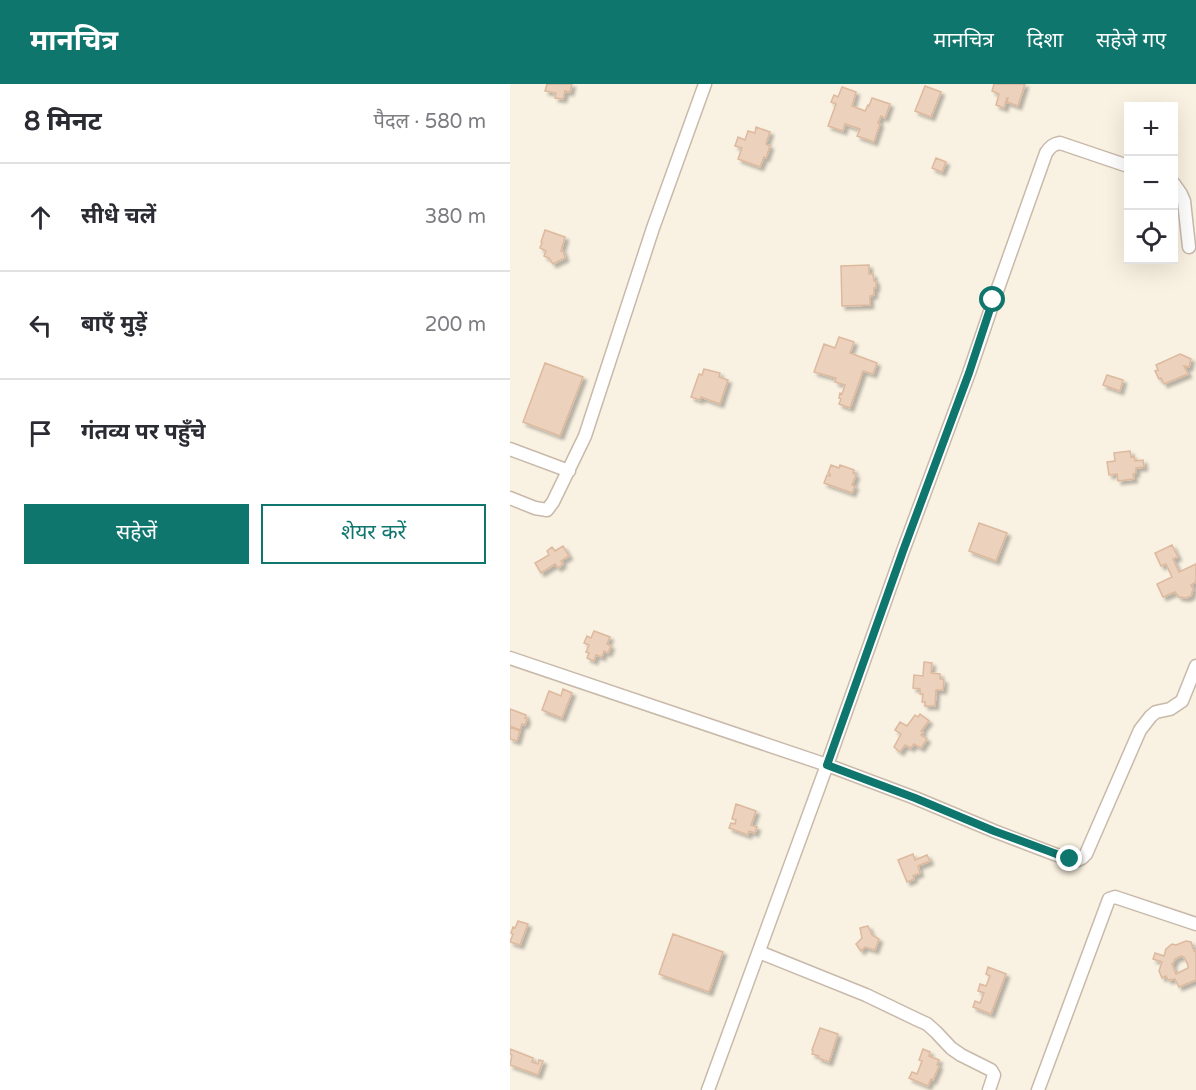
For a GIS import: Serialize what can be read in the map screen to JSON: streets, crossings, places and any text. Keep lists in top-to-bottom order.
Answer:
{
  "page": {
    "header": "मानचित्र",
    "nav": ["मानचित्र", "दिशा", "सहेजे गए"],
    "heading": ["8 मिनट", "पैदल · 580 m"],
    "map_buttons": ["+", "−"],
    "list": [
      ["सीधे चलें", "380 m"],
      ["बाएँ मुड़ें", "200 m"],
      "गंतव्य पर पहुँचे"
    ],
    "buttons": ["सहेजें", "शेयर करें"]
  }
}
